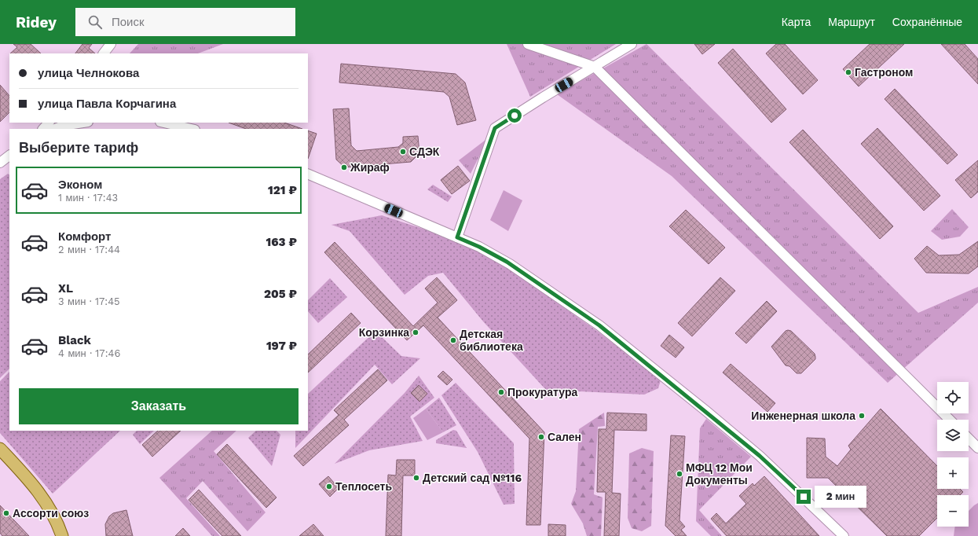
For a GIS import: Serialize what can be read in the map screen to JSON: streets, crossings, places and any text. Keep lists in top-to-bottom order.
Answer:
{
  "places": [
    "Гастроном",
    "СДЭК",
    "Жираф",
    "Корзинка",
    "Детская библиотека",
    "Прокуратура",
    "Инженерная школа",
    "Сален",
    "МФЦ 12 Мои Документы",
    "Детский сад №116",
    "Теплосеть",
    "Ассорти союз"
  ],
  "page": {
    "header": "Ridey",
    "search": "Поиск",
    "nav": ["Карта", "Маршрут", "Сохранённые"],
    "banner": ["улица Челнокова", "улица Павла Корчагина"],
    "heading": "Выберите тариф",
    "list": [
      {
        "name": "Эконом",
        "note": "1 мин · 17:43",
        "value": "121 ₽"
      },
      {
        "name": "Комфорт",
        "note": "2 мин · 17:44",
        "value": "163 ₽"
      },
      {
        "name": "XL",
        "note": "3 мин · 17:45",
        "value": "205 ₽"
      },
      {
        "name": "Black",
        "note": "4 мин · 17:46",
        "value": "197 ₽"
      }
    ],
    "map_buttons": ["+", "−"],
    "buttons": "Заказать",
    "bubble": "2 мин"
  }
}
